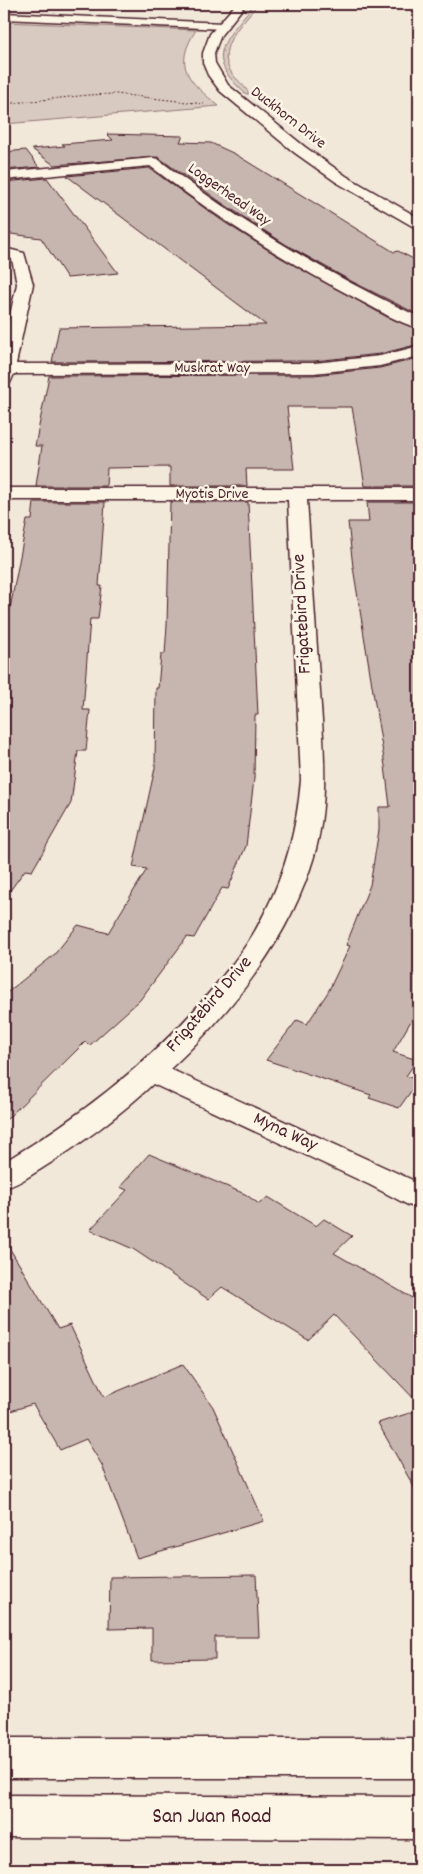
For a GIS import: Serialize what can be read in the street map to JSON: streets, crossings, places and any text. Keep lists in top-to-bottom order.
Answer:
{
  "streets": {
    "street": [
      "Duckhorn Drive",
      "Loggerhead Way",
      "Muskrat Way",
      "Myotis Drive",
      "Frigatebird Drive",
      "Myna Way",
      "San Juan Road"
    ]
  },
  "crossings": [
    ["Myotis Drive", "Frigatebird Drive"],
    ["Frigatebird Drive", "Myna Way"]
  ]
}
